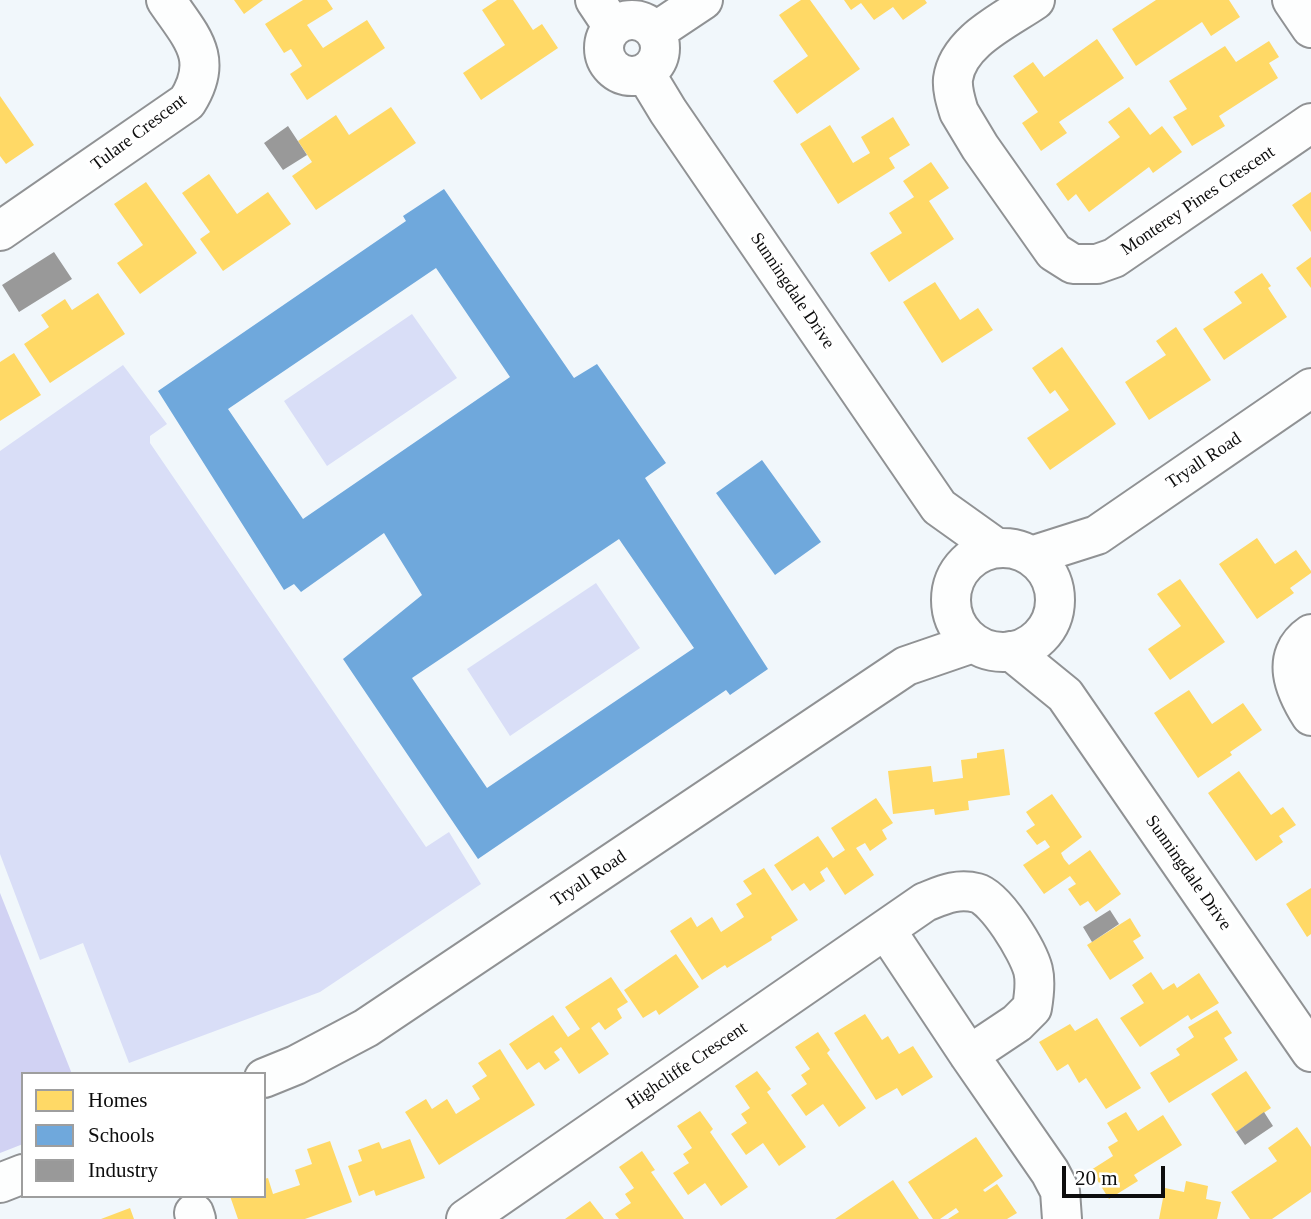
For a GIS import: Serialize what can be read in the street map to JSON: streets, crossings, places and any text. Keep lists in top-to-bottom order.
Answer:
{
  "streets": {
    "street": [
      "Tulare Crescent",
      "Monterey Pines Crescent",
      "Sunningdale Drive",
      "Tryall Road",
      "Highcliffe Crescent"
    ]
  },
  "crossings": [
    ["Sunningdale Drive", "Tryall Road"]
  ],
  "legend": ["Homes", "Schools", "Industry"],
  "scale_bar": "20 m"
}
